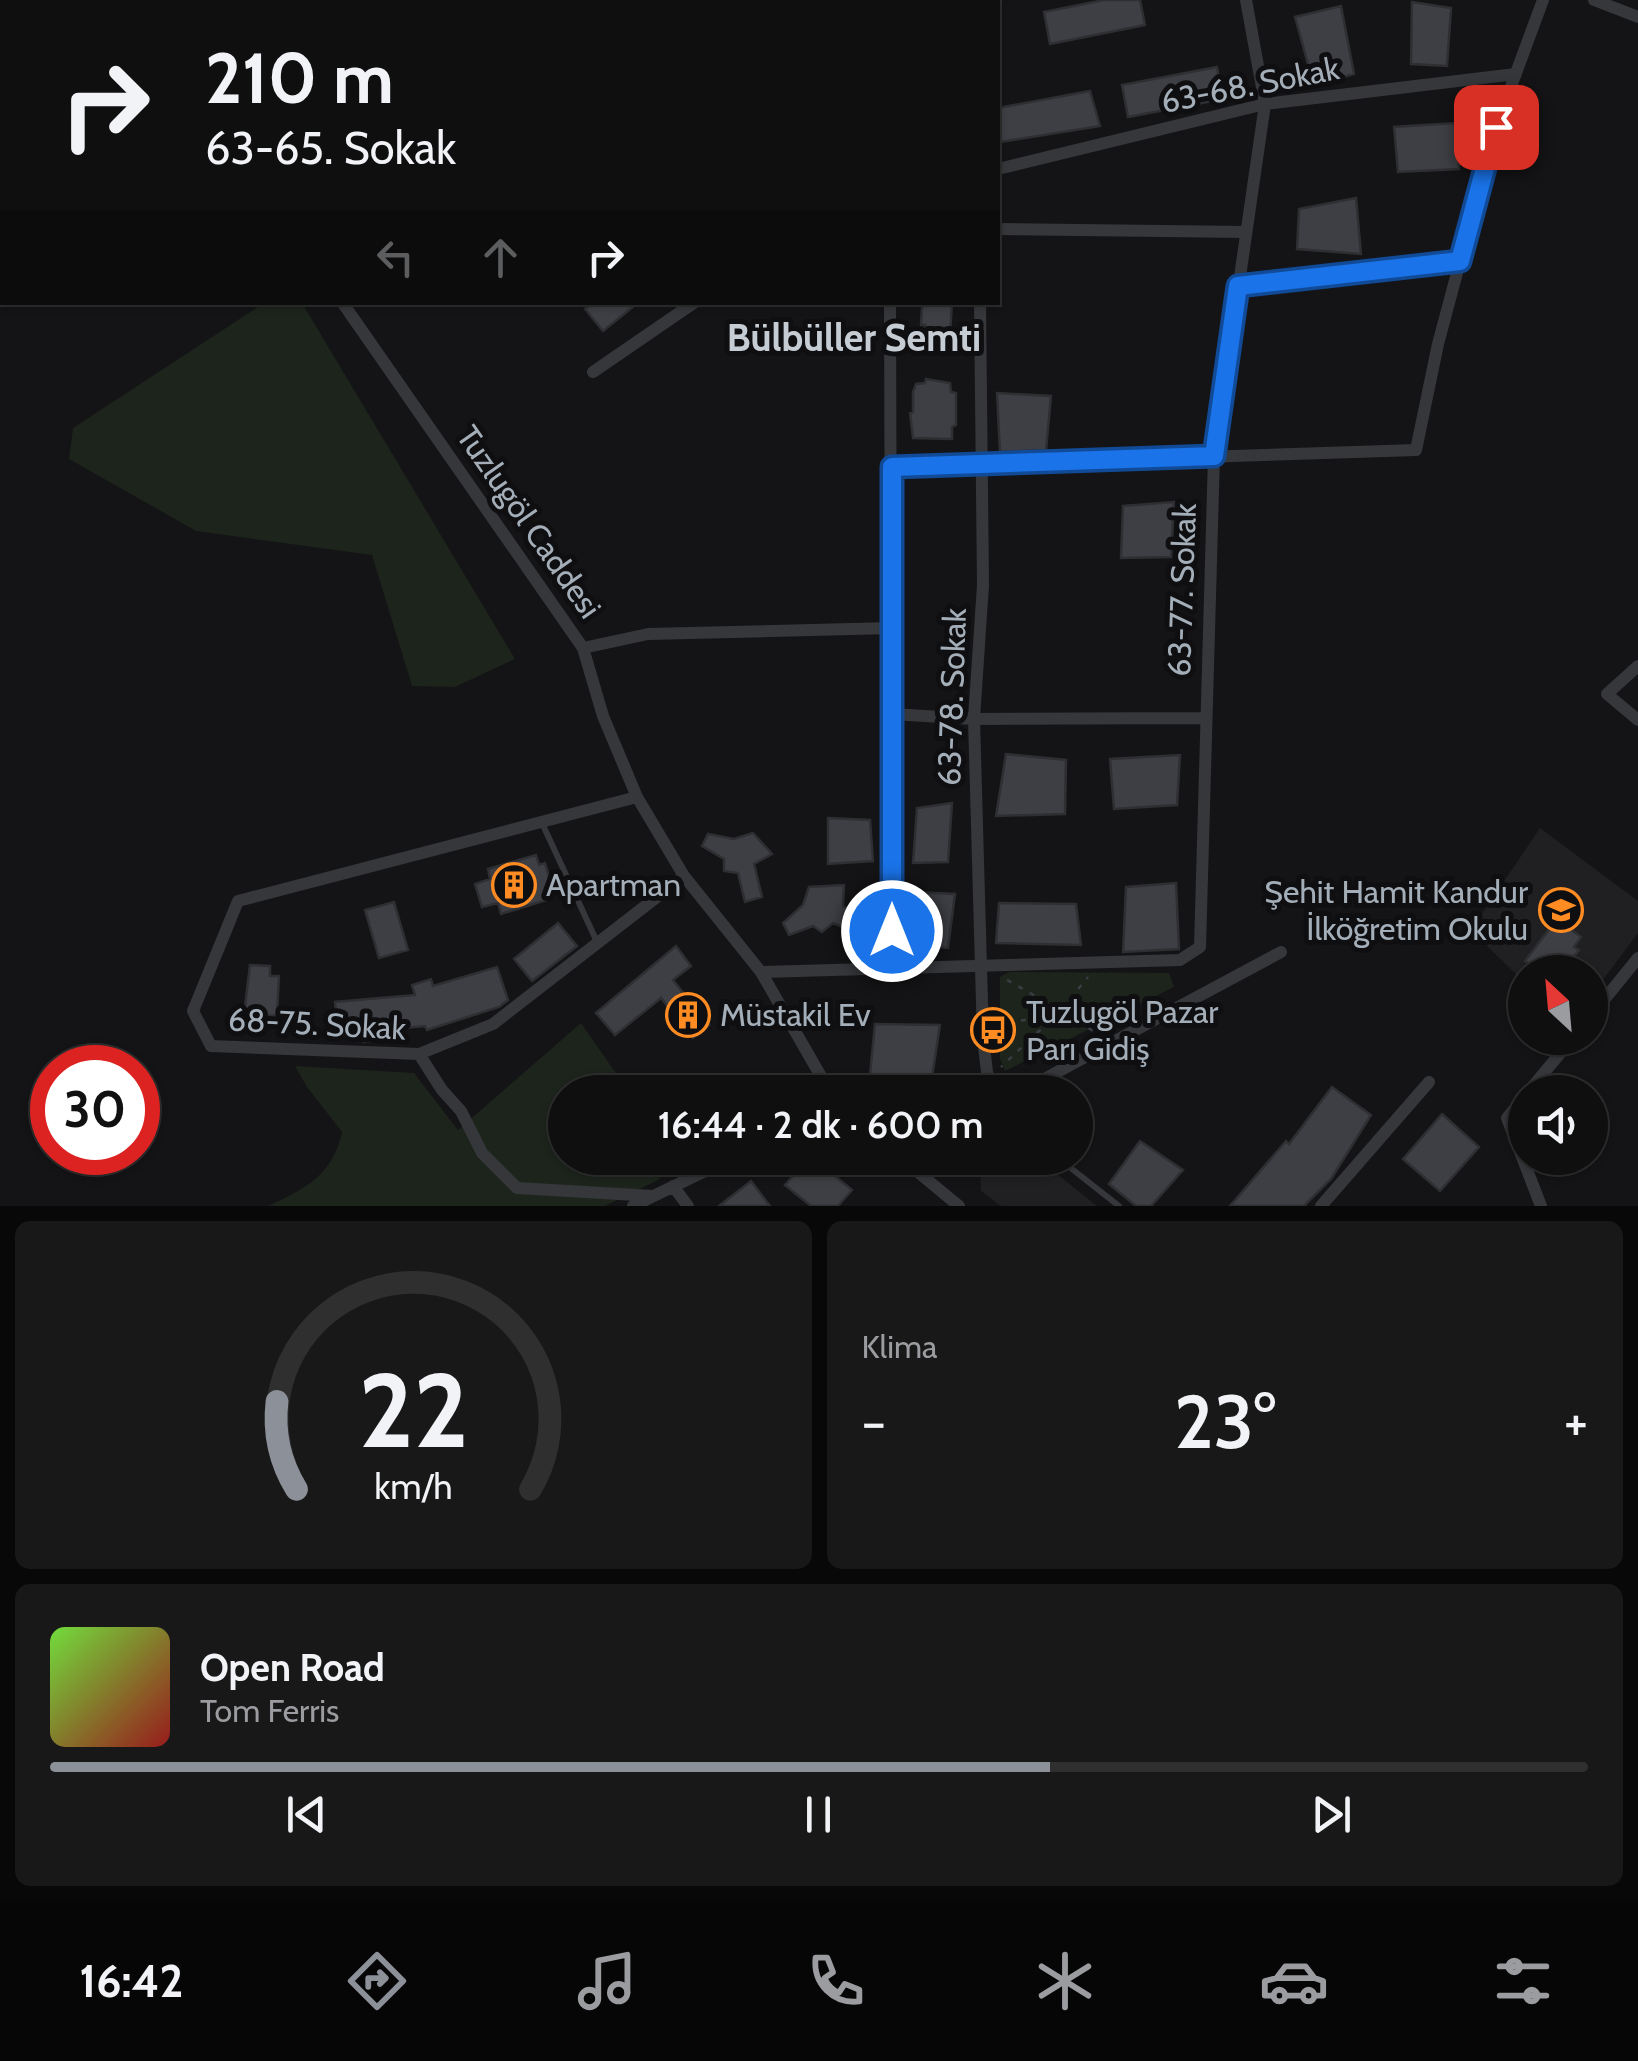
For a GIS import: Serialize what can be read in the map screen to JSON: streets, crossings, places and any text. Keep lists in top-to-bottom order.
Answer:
{
  "streets": {
    "street": [
      "63-68. Sokak",
      "Tuzlugöl Caddesi",
      "63-77. Sokak",
      "63-78. Sokak",
      "68-75. Sokak"
    ]
  },
  "crossings": [
    ["63-68. Sokak", "63-77. Sokak"]
  ],
  "districts": ["Bülbüller Semti"],
  "places": {
    "building": ["Apartman", "Müstakil Ev"],
    "school or university": ["Şehit Hamit Kandur İlköğretim Okulu"],
    "bus stop": ["Tuzlugöl Pazar Parı Gidiş"]
  },
  "north": "top left",
  "page": {
    "turn": ["210 m", "63-65. Sokak"],
    "limit": "30",
    "trip": "16:44 · 2 dk · 600 m",
    "tile": "Klima",
    "heat": ["−", "23°", "+"],
    "song": ["Open Road", "Tom Ferris"],
    "tabs": "16:42",
    "gauge": ["22", "km/h"]
  }
}
